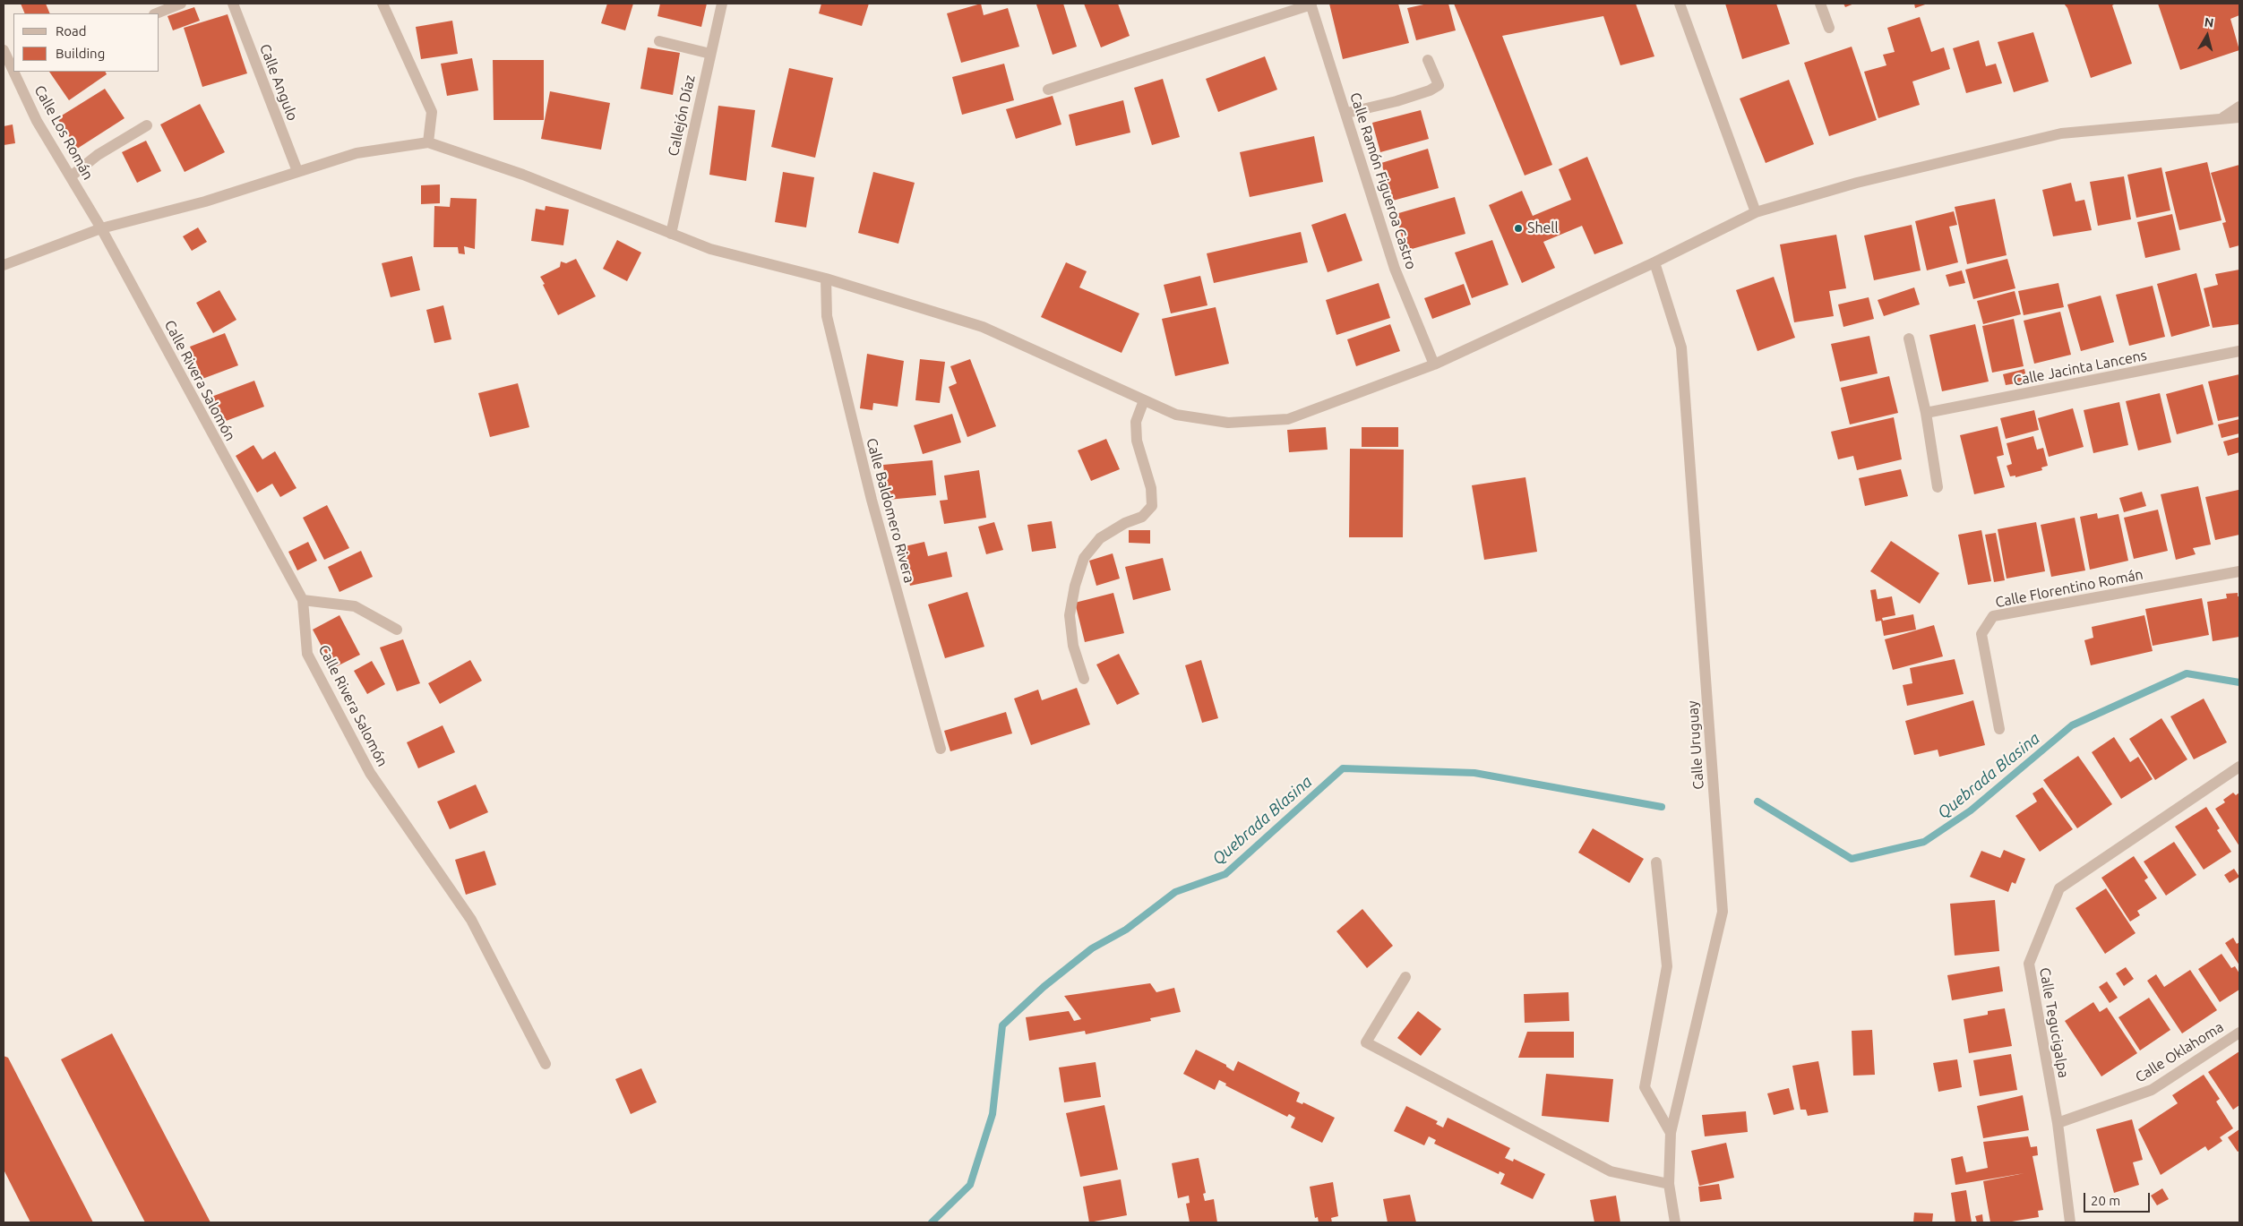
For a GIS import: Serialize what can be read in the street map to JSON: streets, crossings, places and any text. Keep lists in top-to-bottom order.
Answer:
{
  "streets": {
    "street": [
      "Calle Angulo",
      "Callejón Díaz",
      "Calle Los Román",
      "Calle Ramón Figueroa Castro",
      "Calle Jacinta Lancens",
      "Calle Rivera Salomón",
      "Calle Baldomero Rivera",
      "Calle Florentino Román",
      "Calle Uruguay",
      "Calle Tegucigalpa",
      "Calle Oklahoma"
    ]
  },
  "crossings": [
    ["Calle Los Román", "Calle Rivera Salomón"],
    ["Calle Tegucigalpa", "Calle Oklahoma"]
  ],
  "water": ["Quebrada Blasina"],
  "places": ["Shell"],
  "legend": ["Road", "Building"],
  "scale_bar": "20 m",
  "north": "top"
}
